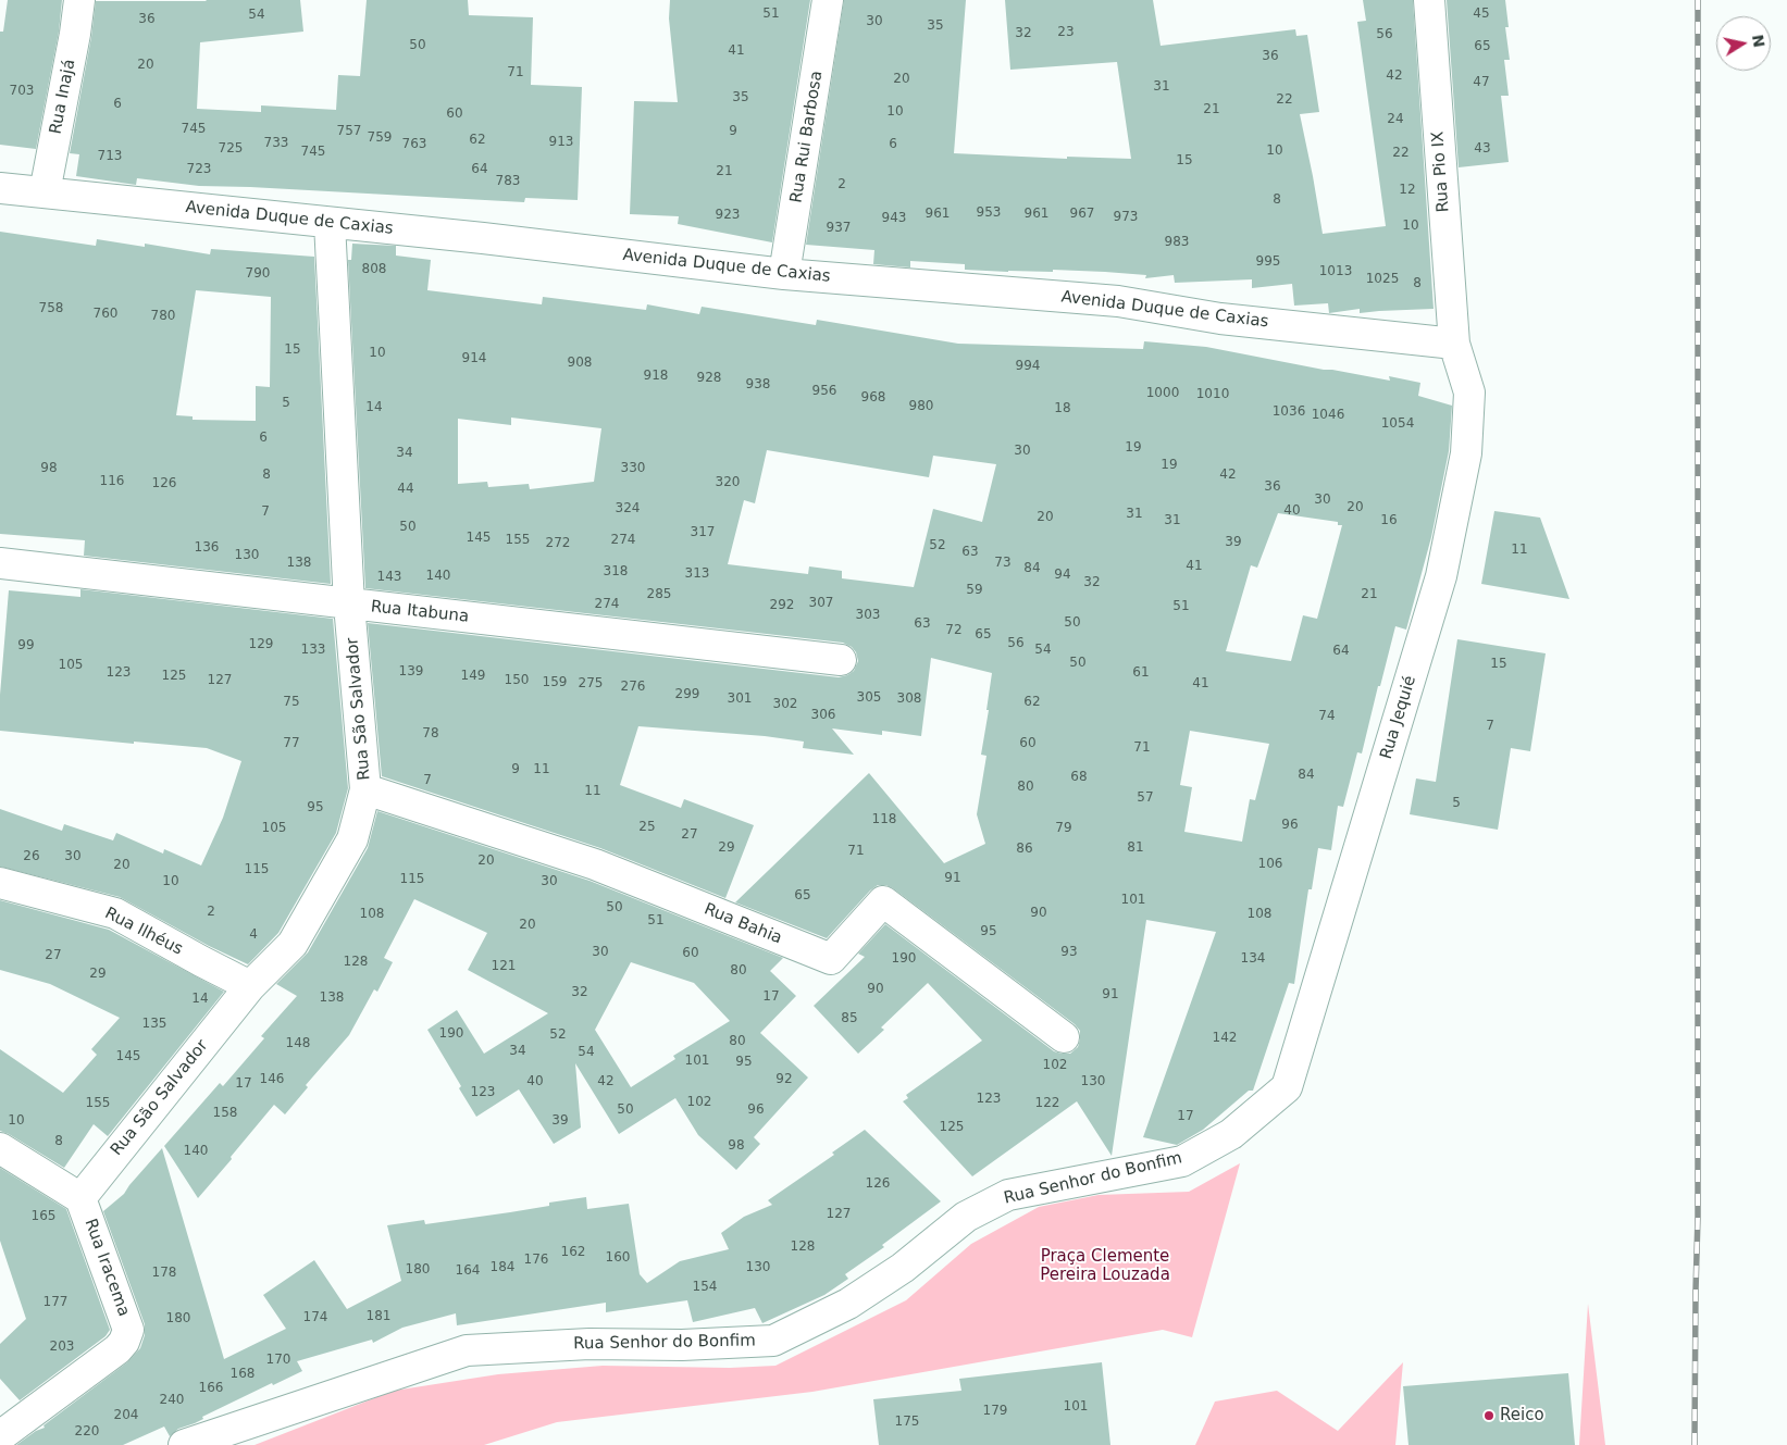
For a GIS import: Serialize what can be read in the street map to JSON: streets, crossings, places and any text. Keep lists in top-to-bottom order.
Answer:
{
  "streets": {
    "street": [
      "Rua Inajá",
      "Rua Rui Barbosa",
      "Rua Pio IX",
      "Avenida Duque de Caxias",
      "Rua Itabuna",
      "Rua São Salvador",
      "Rua Jequié",
      "Rua Bahia",
      "Rua Ilhéus",
      "Rua Senhor do Bonfim",
      "Rua Iracema"
    ]
  },
  "crossings": [
    ["Rua Inajá", "Avenida Duque de Caxias"],
    ["Rua Rui Barbosa", "Avenida Duque de Caxias"],
    ["Rua Pio IX", "Avenida Duque de Caxias"],
    ["Rua Pio IX", "Rua Jequié"],
    ["Avenida Duque de Caxias", "Rua São Salvador"],
    ["Avenida Duque de Caxias", "Rua Jequié"],
    ["Rua Itabuna", "Rua São Salvador"],
    ["Rua São Salvador", "Rua Bahia"],
    ["Rua São Salvador", "Rua Ilhéus"],
    ["Rua São Salvador", "Rua Iracema"],
    ["Rua Jequié", "Rua Senhor do Bonfim"]
  ],
  "parks": ["Praça Clemente Pereira Louzada"],
  "places": ["Reico"],
  "house_numbers": [
    "51",
    "45",
    "54",
    "36",
    "30",
    "35",
    "23",
    "32",
    "56",
    "50",
    "65",
    "41",
    "36",
    "20",
    "71",
    "42",
    "20",
    "47",
    "31",
    "703",
    "35",
    "22",
    "6",
    "21",
    "10",
    "60",
    "24",
    "745",
    "757",
    "9",
    "759",
    "62",
    "913",
    "733",
    "763",
    "6",
    "725",
    "43",
    "10",
    "745",
    "22",
    "713",
    "15",
    "723",
    "64",
    "21",
    "783",
    "2",
    "12",
    "8",
    "953",
    "961",
    "961",
    "967",
    "923",
    "973",
    "943",
    "10",
    "937",
    "983",
    "995",
    "808",
    "1013",
    "790",
    "1025",
    "8",
    "758",
    "760",
    "780",
    "15",
    "10",
    "914",
    "908",
    "994",
    "918",
    "928",
    "938",
    "956",
    "1000",
    "1010",
    "968",
    "5",
    "980",
    "14",
    "18",
    "1036",
    "1046",
    "1054",
    "6",
    "19",
    "30",
    "34",
    "19",
    "98",
    "330",
    "8",
    "42",
    "116",
    "320",
    "126",
    "36",
    "44",
    "30",
    "20",
    "324",
    "40",
    "7",
    "31",
    "20",
    "31",
    "16",
    "50",
    "317",
    "145",
    "155",
    "274",
    "39",
    "272",
    "52",
    "136",
    "11",
    "63",
    "130",
    "138",
    "73",
    "41",
    "84",
    "318",
    "313",
    "94",
    "140",
    "143",
    "32",
    "59",
    "285",
    "21",
    "307",
    "274",
    "292",
    "51",
    "303",
    "50",
    "63",
    "72",
    "65",
    "56",
    "129",
    "99",
    "133",
    "54",
    "64",
    "50",
    "15",
    "105",
    "139",
    "123",
    "61",
    "125",
    "149",
    "127",
    "150",
    "159",
    "275",
    "41",
    "276",
    "299",
    "305",
    "301",
    "308",
    "75",
    "62",
    "302",
    "306",
    "74",
    "7",
    "78",
    "77",
    "60",
    "71",
    "9",
    "11",
    "84",
    "68",
    "7",
    "80",
    "11",
    "57",
    "5",
    "95",
    "118",
    "96",
    "25",
    "105",
    "79",
    "27",
    "29",
    "81",
    "86",
    "71",
    "26",
    "30",
    "20",
    "106",
    "20",
    "115",
    "91",
    "115",
    "10",
    "30",
    "65",
    "101",
    "50",
    "2",
    "90",
    "108",
    "108",
    "51",
    "20",
    "95",
    "4",
    "30",
    "93",
    "60",
    "27",
    "190",
    "134",
    "128",
    "121",
    "80",
    "29",
    "90",
    "32",
    "91",
    "17",
    "138",
    "14",
    "85",
    "135",
    "190",
    "52",
    "142",
    "80",
    "148",
    "34",
    "54",
    "145",
    "101",
    "95",
    "102",
    "146",
    "92",
    "40",
    "42",
    "130",
    "17",
    "123",
    "123",
    "102",
    "155",
    "122",
    "50",
    "96",
    "158",
    "17",
    "10",
    "39",
    "125",
    "8",
    "98",
    "140",
    "126",
    "127",
    "165",
    "128",
    "162",
    "160",
    "176",
    "184",
    "130",
    "180",
    "164",
    "178",
    "154",
    "177",
    "181",
    "174",
    "180",
    "203",
    "170",
    "168",
    "166",
    "240",
    "101",
    "179",
    "204",
    "175",
    "220"
  ],
  "north": "right"
}
